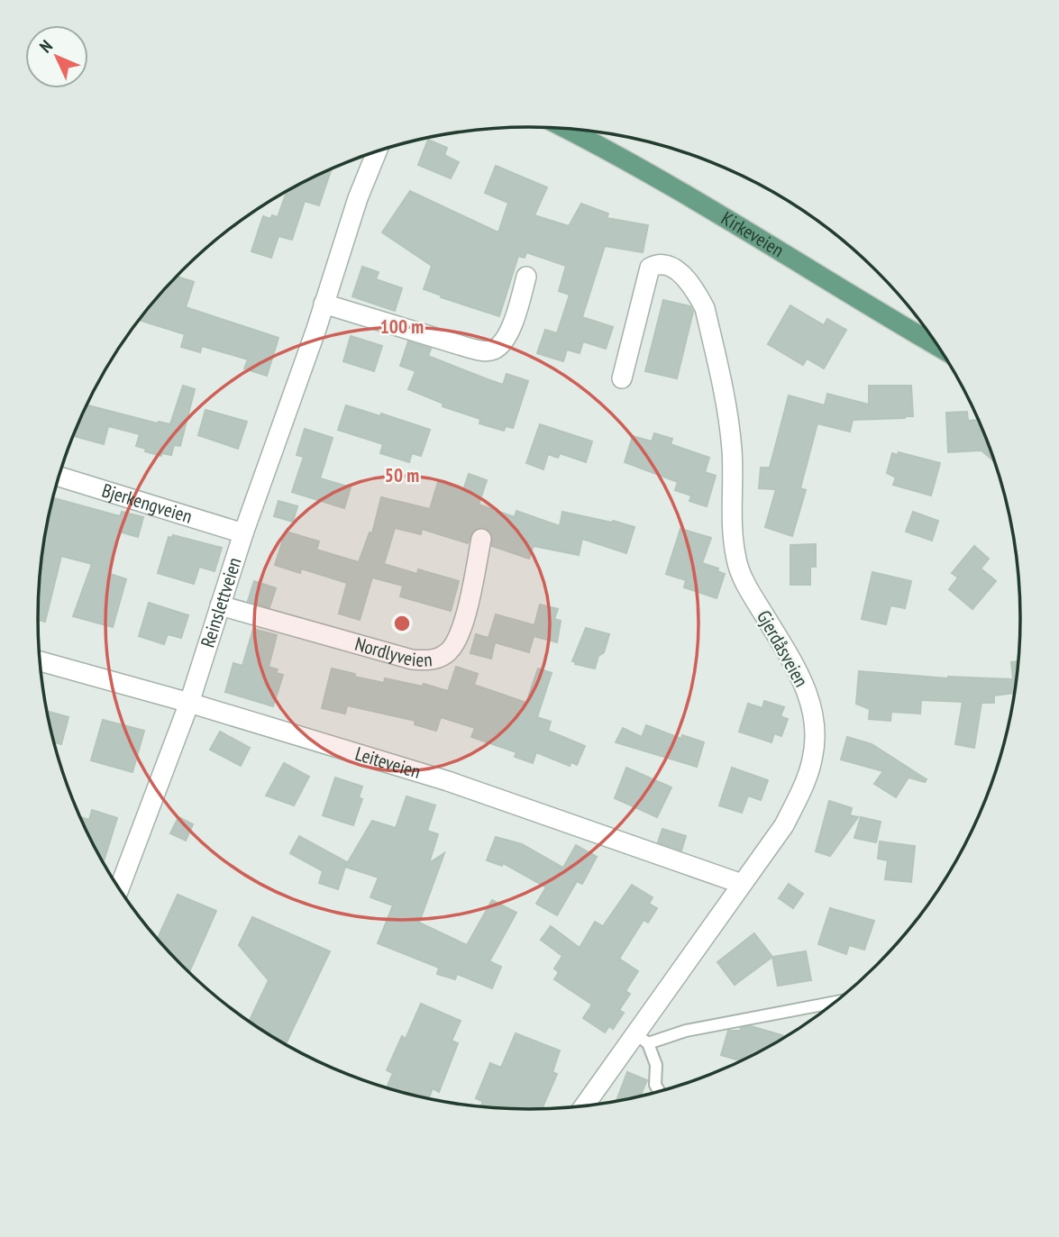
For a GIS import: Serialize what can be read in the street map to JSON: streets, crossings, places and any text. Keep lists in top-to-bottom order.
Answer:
{
  "streets": {
    "main road": ["Kirkeveien"],
    "street": [
      "Bjerkengveien",
      "Reinslettveien",
      "Nordlyveien",
      "Gjerdåsveien",
      "Leiteveien"
    ]
  },
  "crossings": [
    ["Bjerkengveien", "Reinslettveien"],
    ["Reinslettveien", "Nordlyveien"],
    ["Reinslettveien", "Leiteveien"],
    ["Gjerdåsveien", "Leiteveien"]
  ],
  "north": "top left",
  "rings": ["100 m", "50 m"]
}
